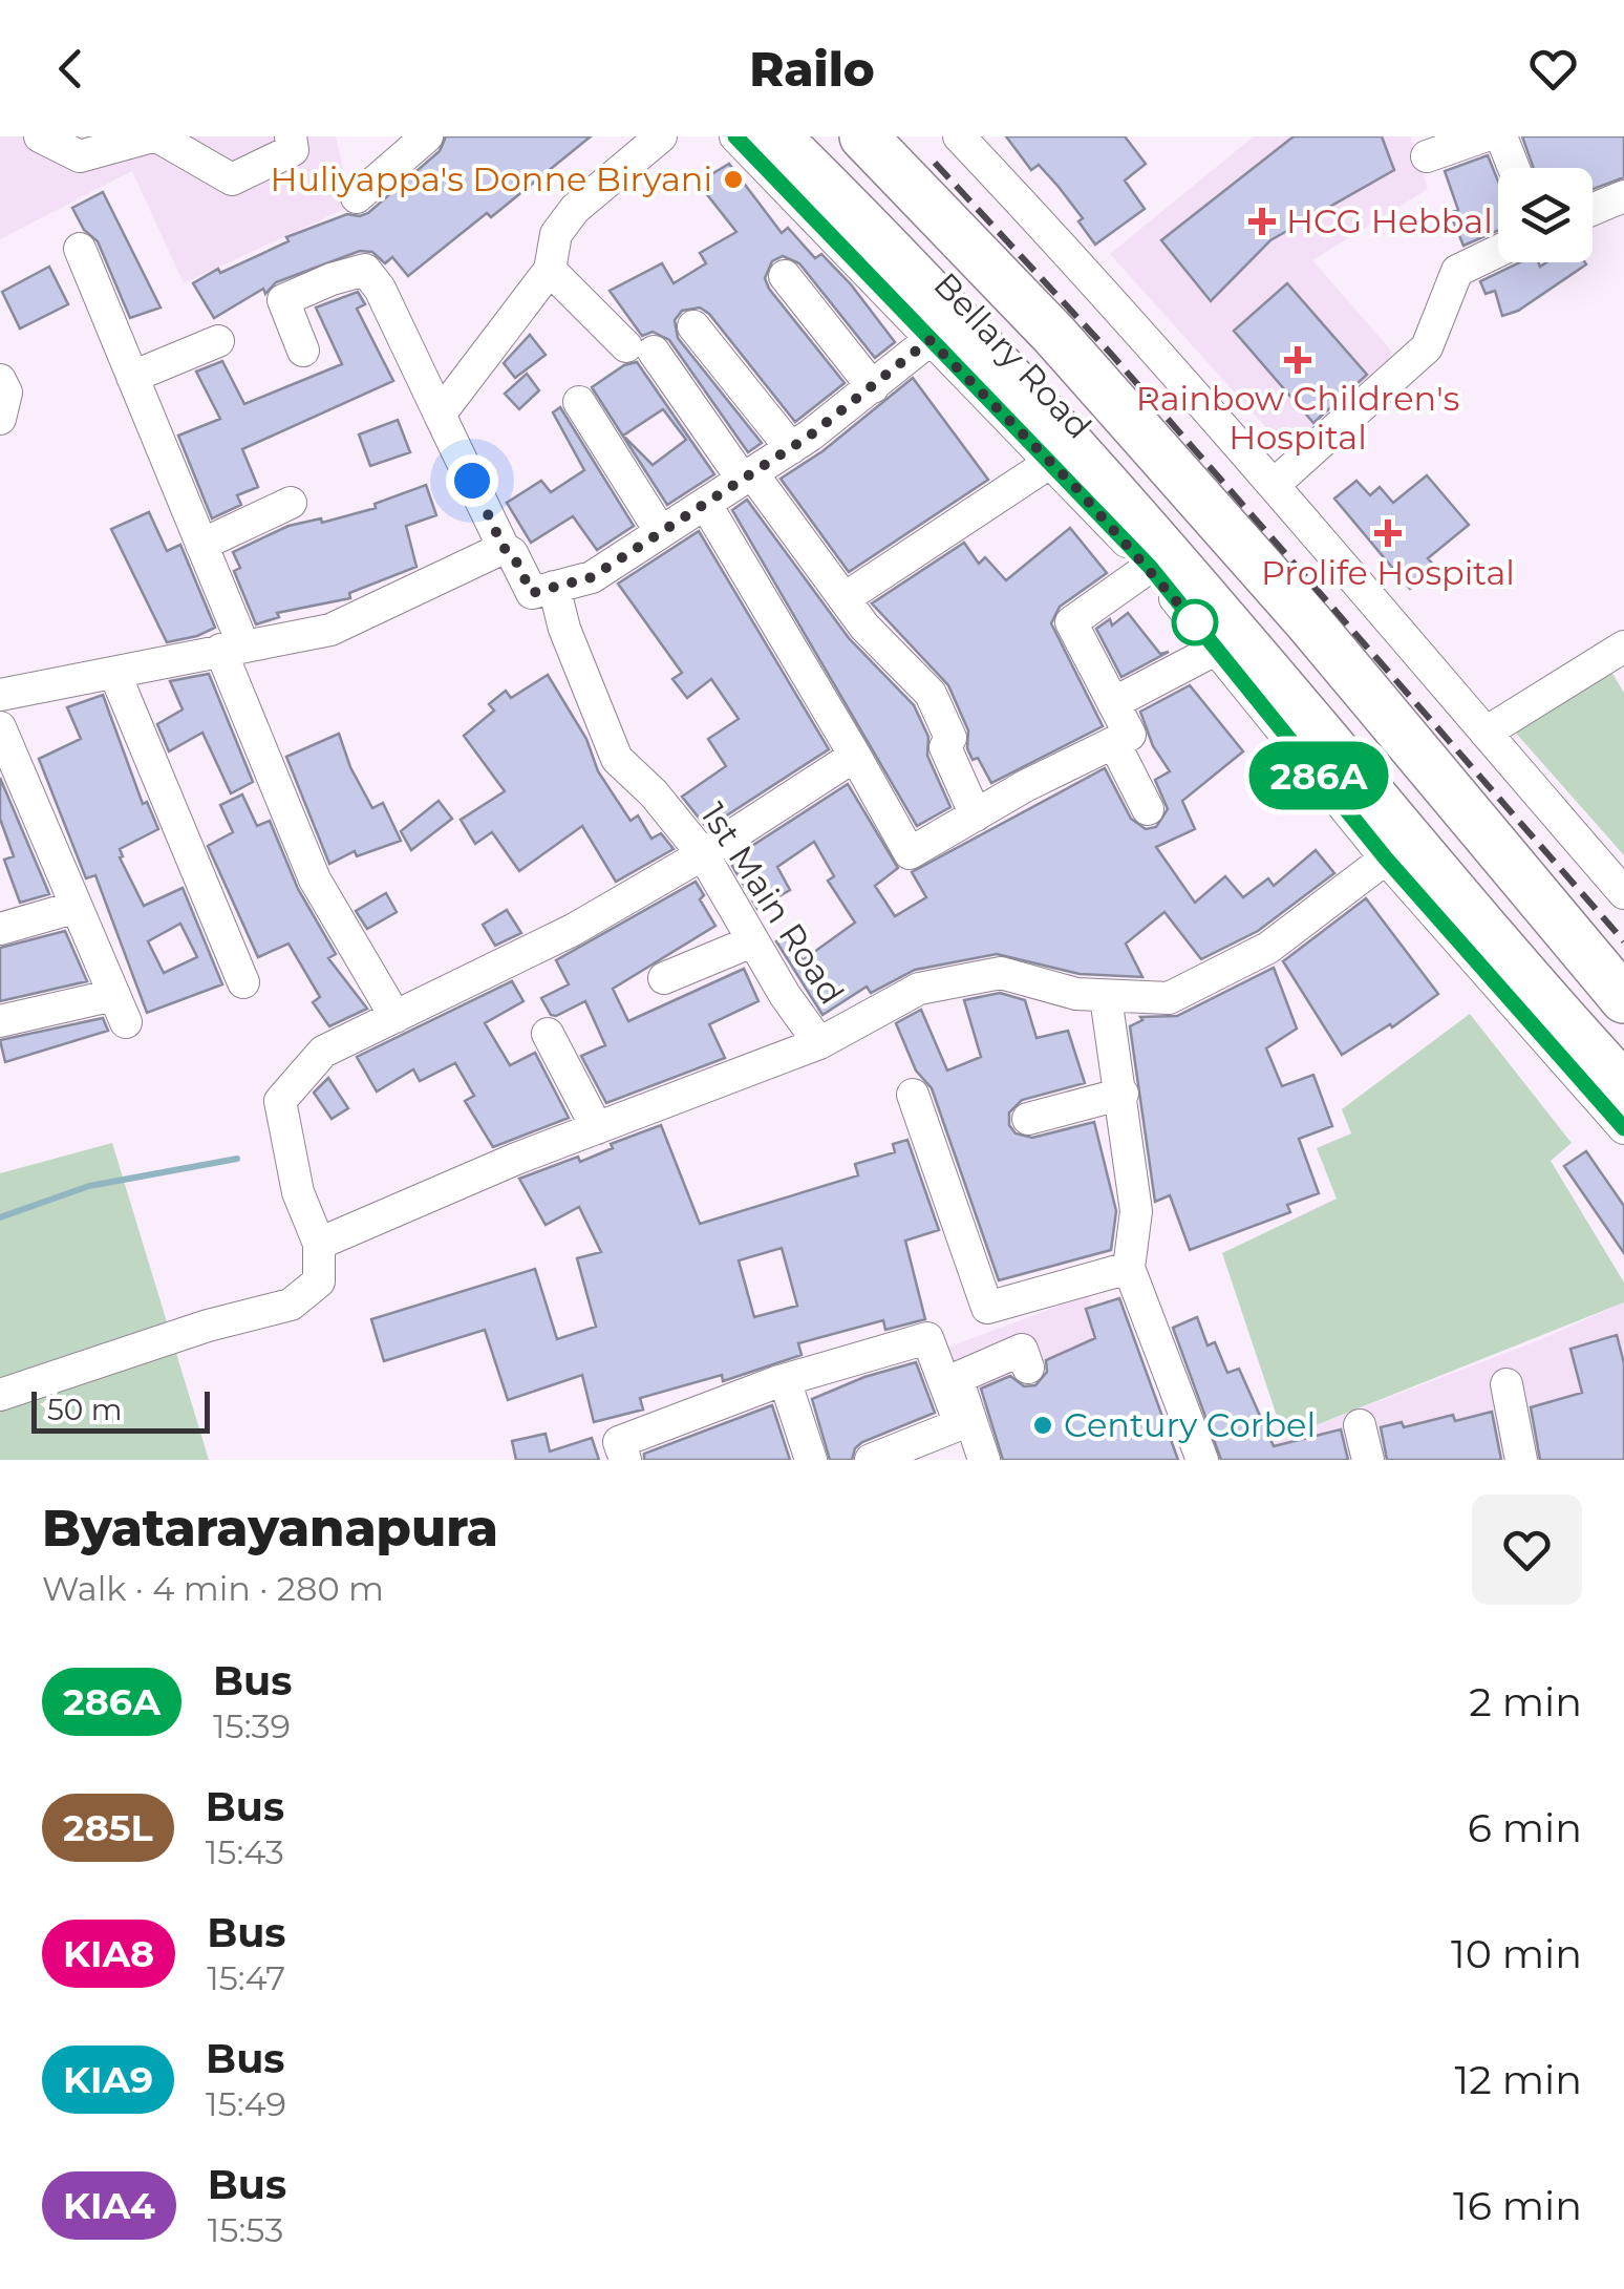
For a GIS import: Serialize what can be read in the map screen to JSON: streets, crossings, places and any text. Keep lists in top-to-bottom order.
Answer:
{
  "streets": {
    "highway": ["Bellary Road"],
    "street": ["1st Main Road"]
  },
  "places": {
    "other": ["Huliyappa's Donne Biryani", "Century Corbel"],
    "health": ["HCG Hebbal", "Rainbow Children's Hospital", "Prolife Hospital"]
  },
  "lines": ["bus line 286A"],
  "scale_bar": "50 m",
  "page": {
    "header": "Railo",
    "on_map": "286A",
    "scale": "50 m",
    "heading": ["Byatarayanapura", "Walk · 4 min · 280 m"],
    "list": [
      {
        "mark": "286A",
        "name": "Bus",
        "note": "15:39",
        "value": "2 min"
      },
      {
        "mark": "285L",
        "name": "Bus",
        "note": "15:43",
        "value": "6 min"
      },
      {
        "mark": "KIA8",
        "name": "Bus",
        "note": "15:47",
        "value": "10 min"
      },
      {
        "mark": "KIA9",
        "name": "Bus",
        "note": "15:49",
        "value": "12 min"
      },
      {
        "mark": "KIA4",
        "name": "Bus",
        "note": "15:53",
        "value": "16 min"
      }
    ]
  }
}
